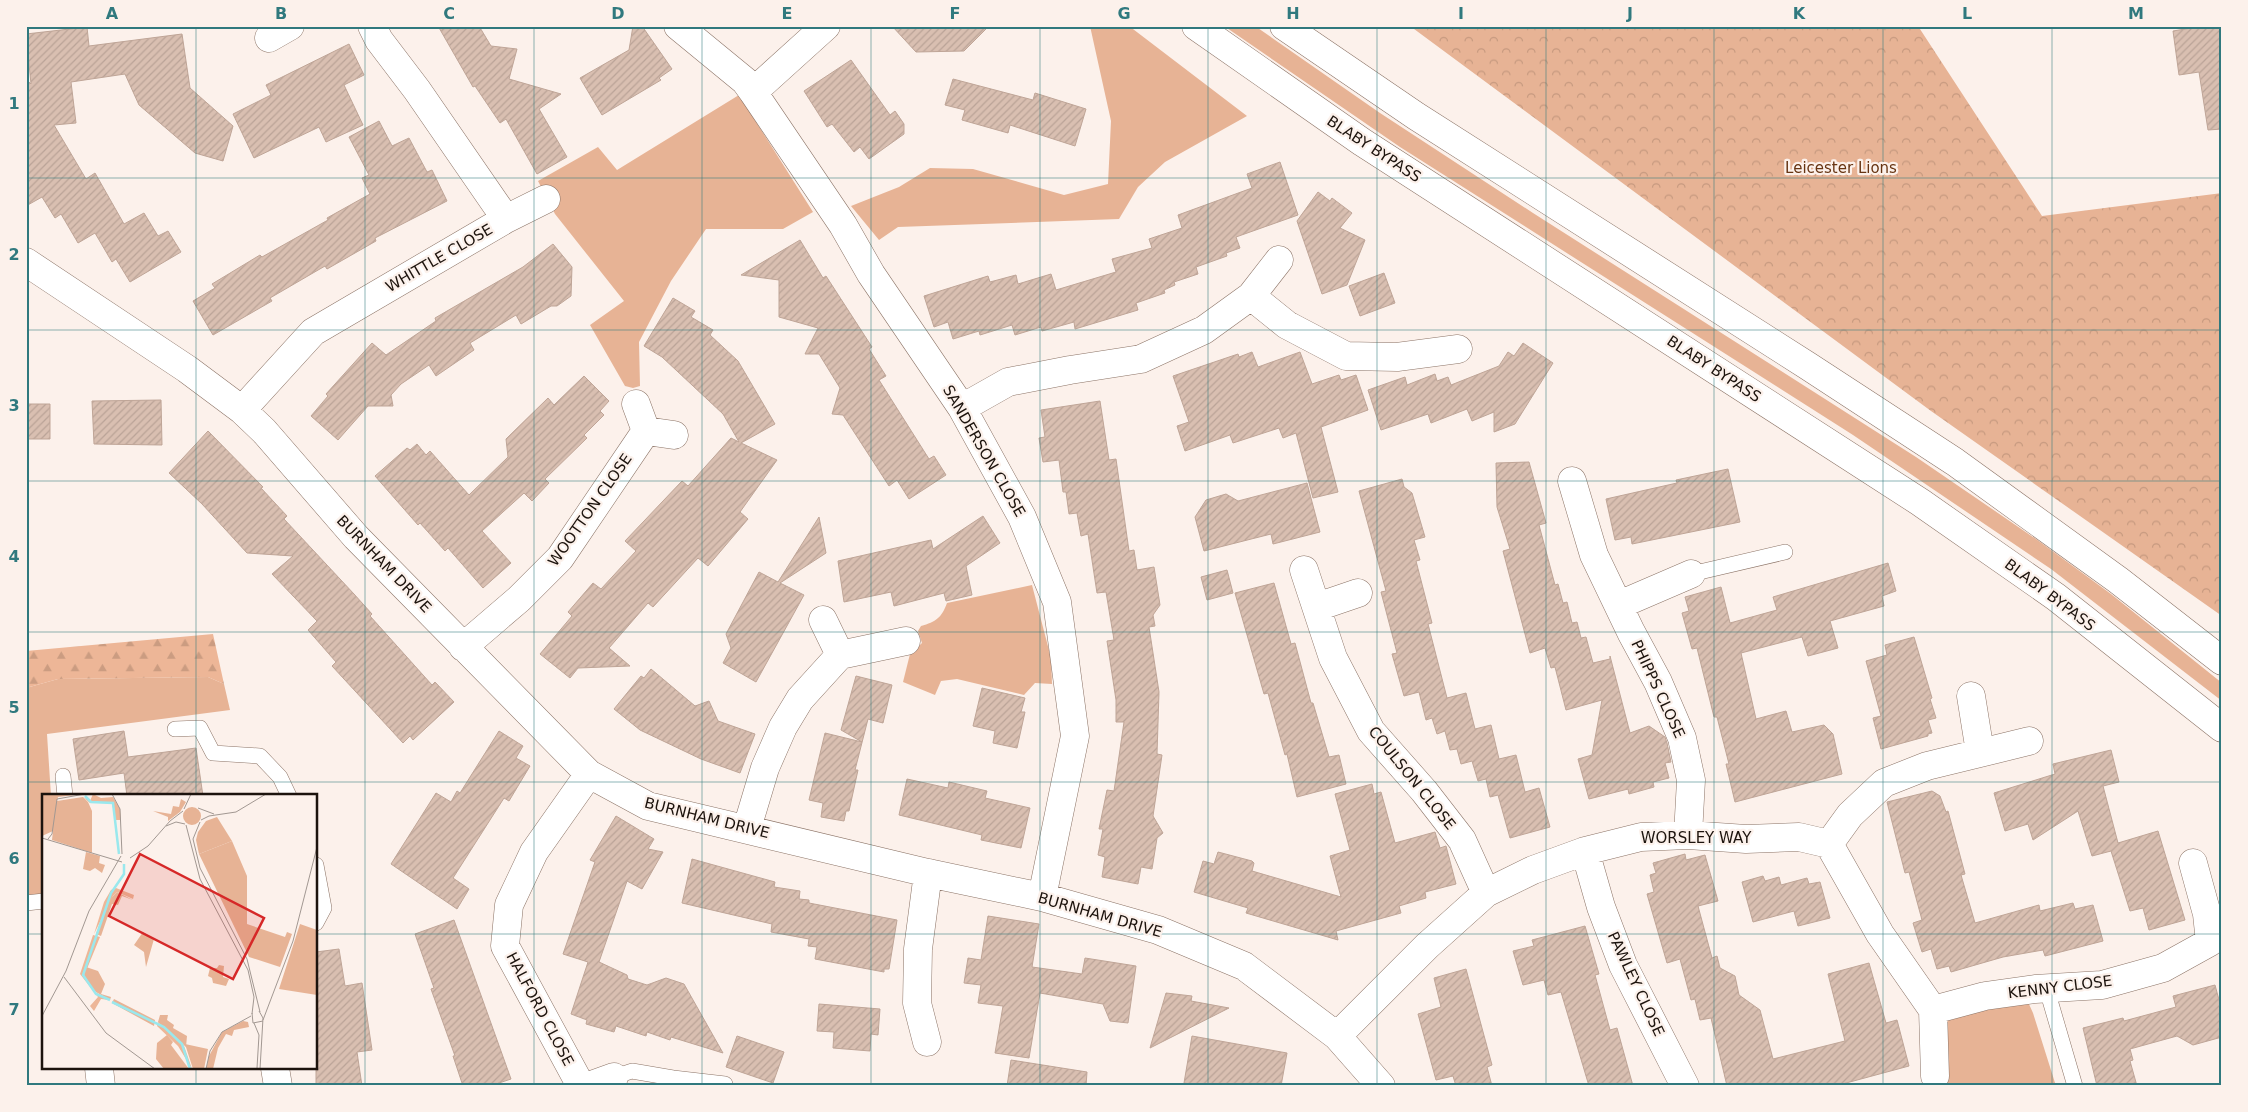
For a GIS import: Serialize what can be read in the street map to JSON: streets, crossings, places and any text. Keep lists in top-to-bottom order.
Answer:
{
  "streets": {
    "street": [
      "BLABY BYPASS",
      "WHITTLE CLOSE",
      "SANDERSON CLOSE",
      "WOOTTON CLOSE",
      "BURNHAM DRIVE",
      "PHIPPS CLOSE",
      "COULSON CLOSE",
      "WORSLEY WAY",
      "PAWLEY CLOSE",
      "KENNY CLOSE",
      "HALFORD CLOSE"
    ]
  },
  "crossings": [
    ["WHITTLE CLOSE", "BURNHAM DRIVE"],
    ["SANDERSON CLOSE", "BURNHAM DRIVE"],
    ["WOOTTON CLOSE", "BURNHAM DRIVE"],
    ["BURNHAM DRIVE", "WORSLEY WAY"],
    ["BURNHAM DRIVE", "HALFORD CLOSE"],
    ["PHIPPS CLOSE", "WORSLEY WAY"],
    ["COULSON CLOSE", "WORSLEY WAY"],
    ["WORSLEY WAY", "PAWLEY CLOSE"]
  ],
  "parks": ["Leicester Lions"],
  "grid": {
    "columns": [
      "A",
      "B",
      "C",
      "D",
      "E",
      "F",
      "G",
      "H",
      "I",
      "J",
      "K",
      "L",
      "M"
    ],
    "rows": [
      "1",
      "2",
      "3",
      "4",
      "5",
      "6",
      "7"
    ]
  }
}
